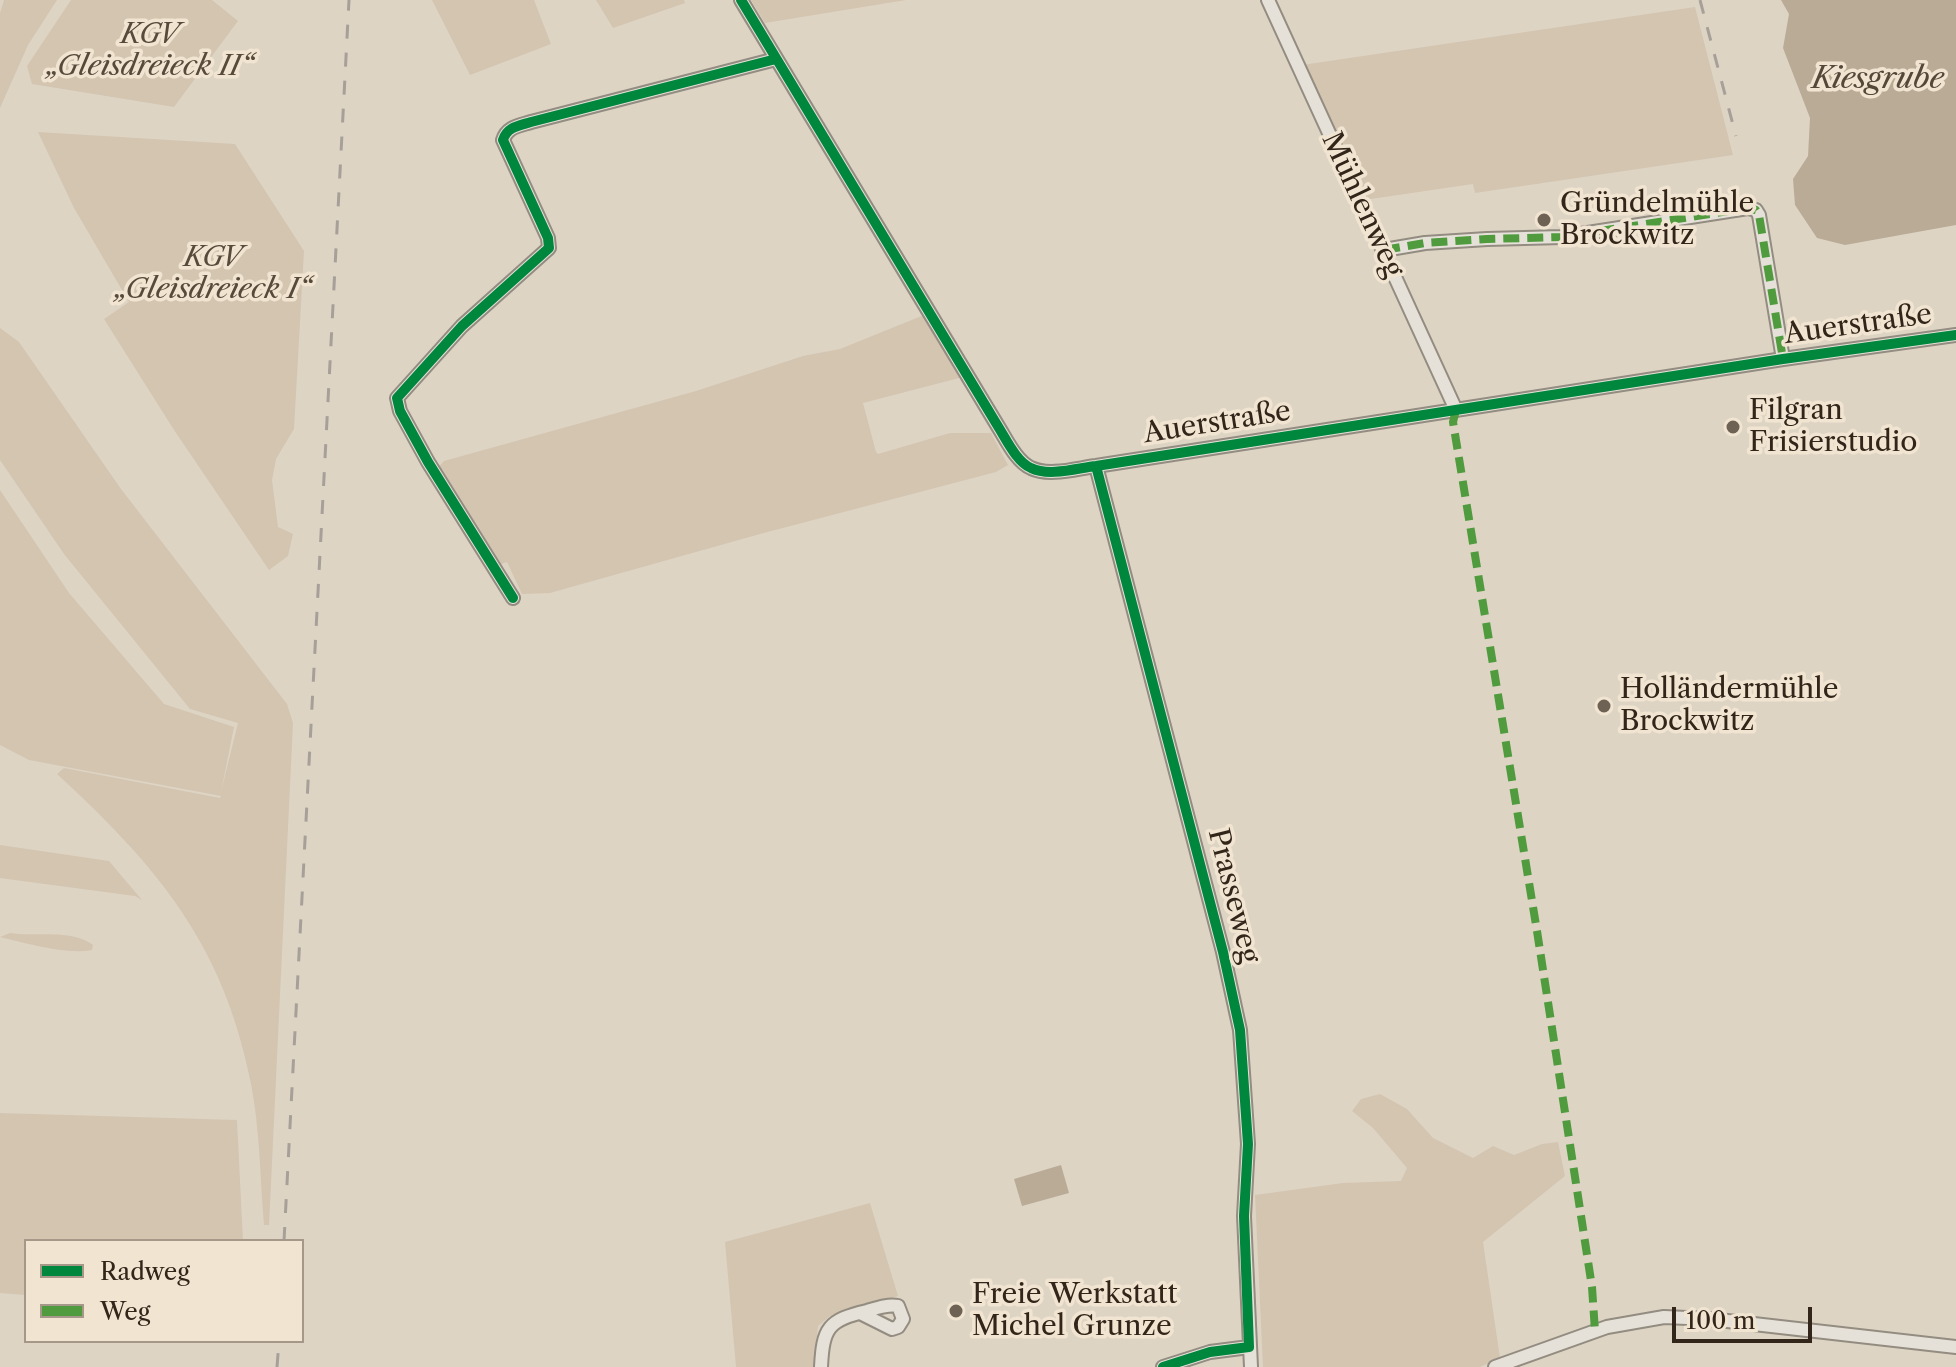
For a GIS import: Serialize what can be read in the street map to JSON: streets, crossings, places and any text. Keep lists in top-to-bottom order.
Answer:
{
  "streets": {
    "street": ["Mühlenweg", "Auerstraße", "Prasseweg"]
  },
  "crossings": [
    ["Mühlenweg", "Auerstraße"],
    ["Auerstraße", "Prasseweg"]
  ],
  "water": ["Kiesgrube"],
  "parks": ["KGV „Gleisdreieck II“", "KGV „Gleisdreieck I“"],
  "places": [
    "Gründelmühle Brockwitz",
    "Filgran Frisierstudio",
    "Holländermühle Brockwitz",
    "Freie Werkstatt Michel Grunze"
  ],
  "legend": ["Radweg", "Weg"],
  "scale_bar": "100 m"
}
